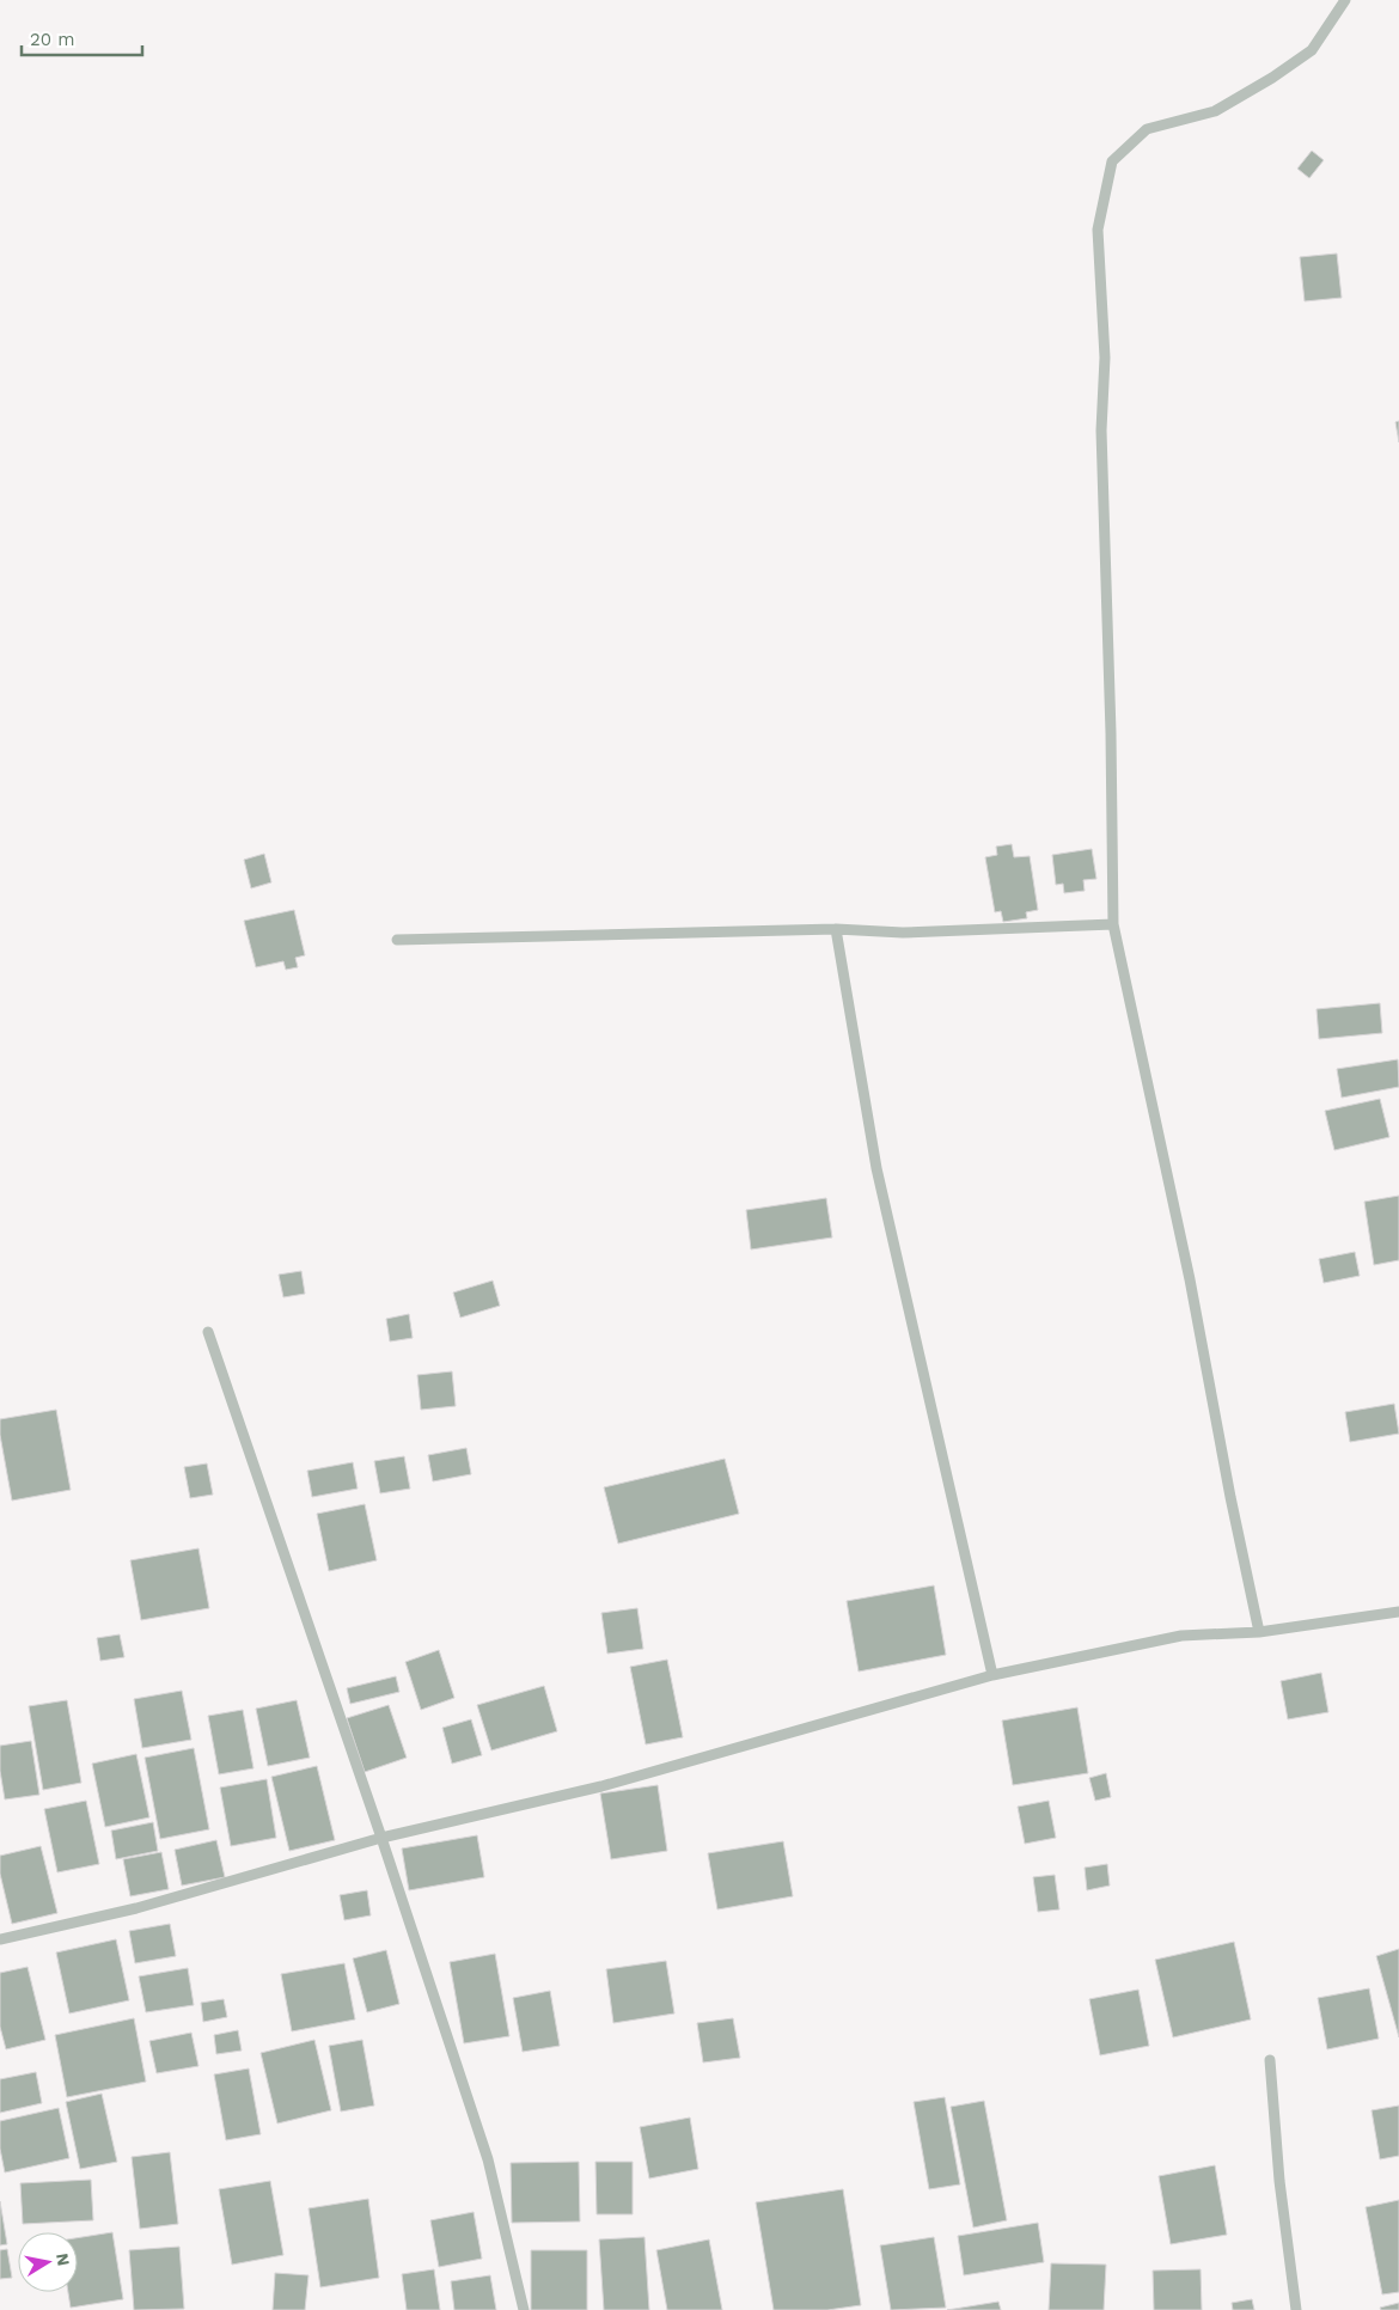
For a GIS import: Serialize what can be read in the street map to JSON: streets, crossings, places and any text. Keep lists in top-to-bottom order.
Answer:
{
  "scale_bar": "20 m",
  "north": "right"
}
